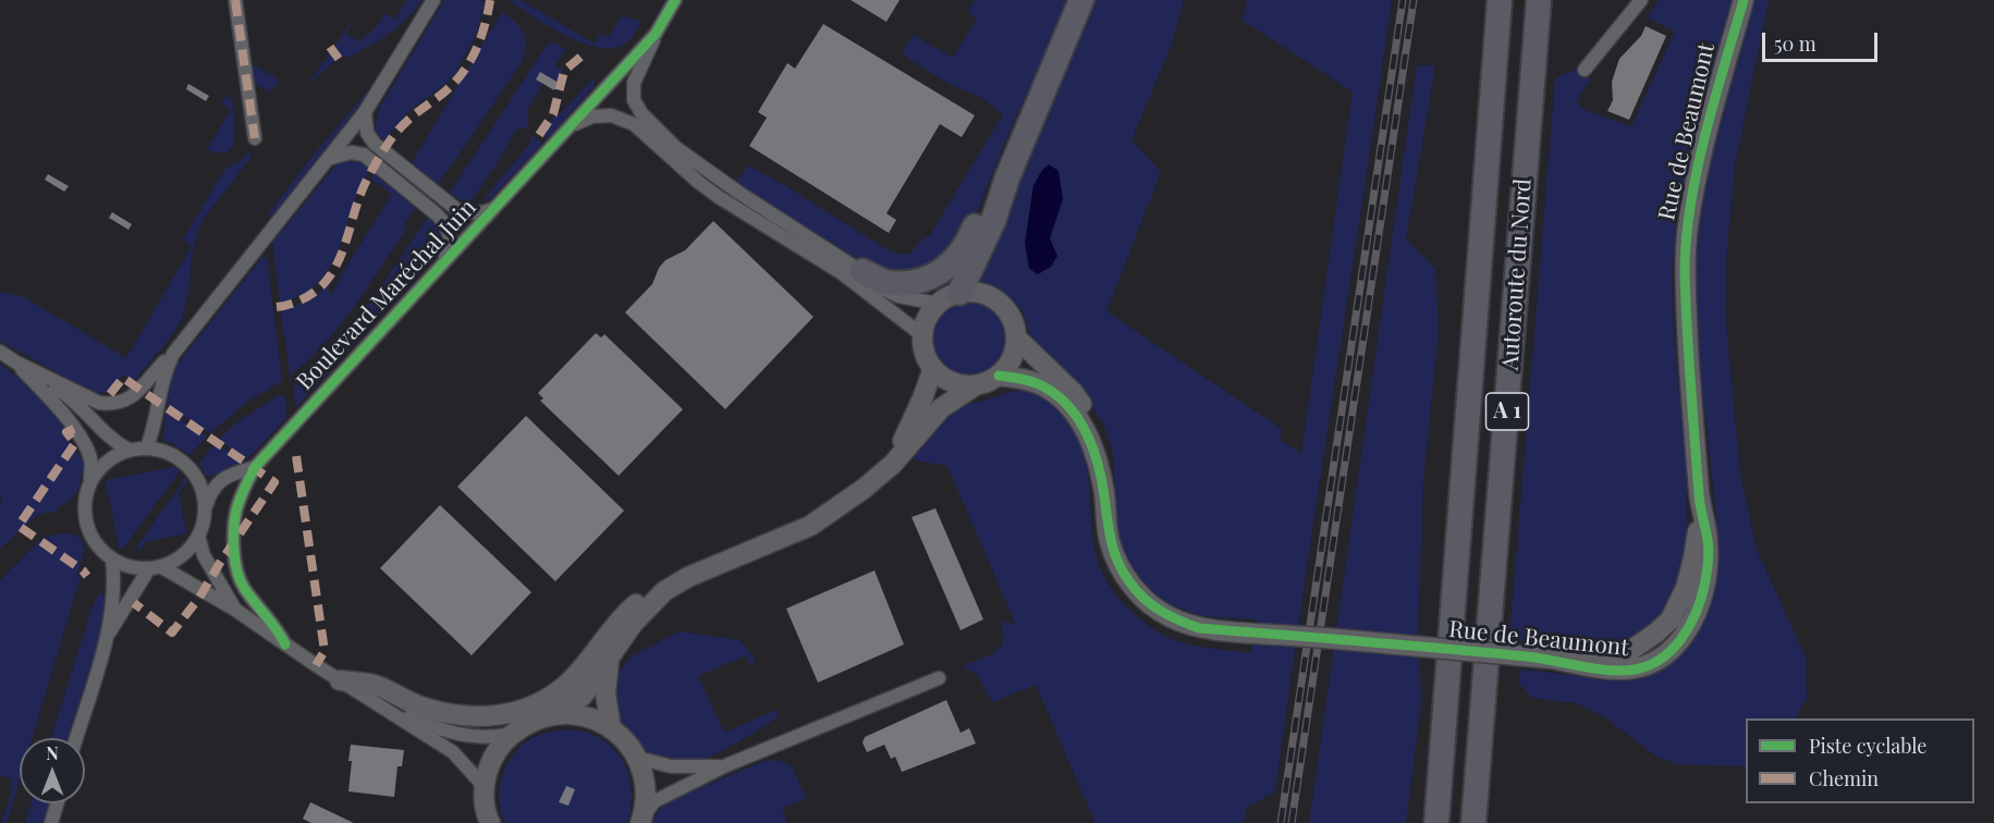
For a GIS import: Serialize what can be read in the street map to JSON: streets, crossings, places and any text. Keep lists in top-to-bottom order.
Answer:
{
  "streets": {
    "highway": ["Autoroute du Nord", "A 1"],
    "street": ["Rue de Beaumont", "Boulevard Maréchal Juin"]
  },
  "legend": ["Piste cyclable", "Chemin"],
  "scale_bar": "50 m",
  "north": "top"
}
